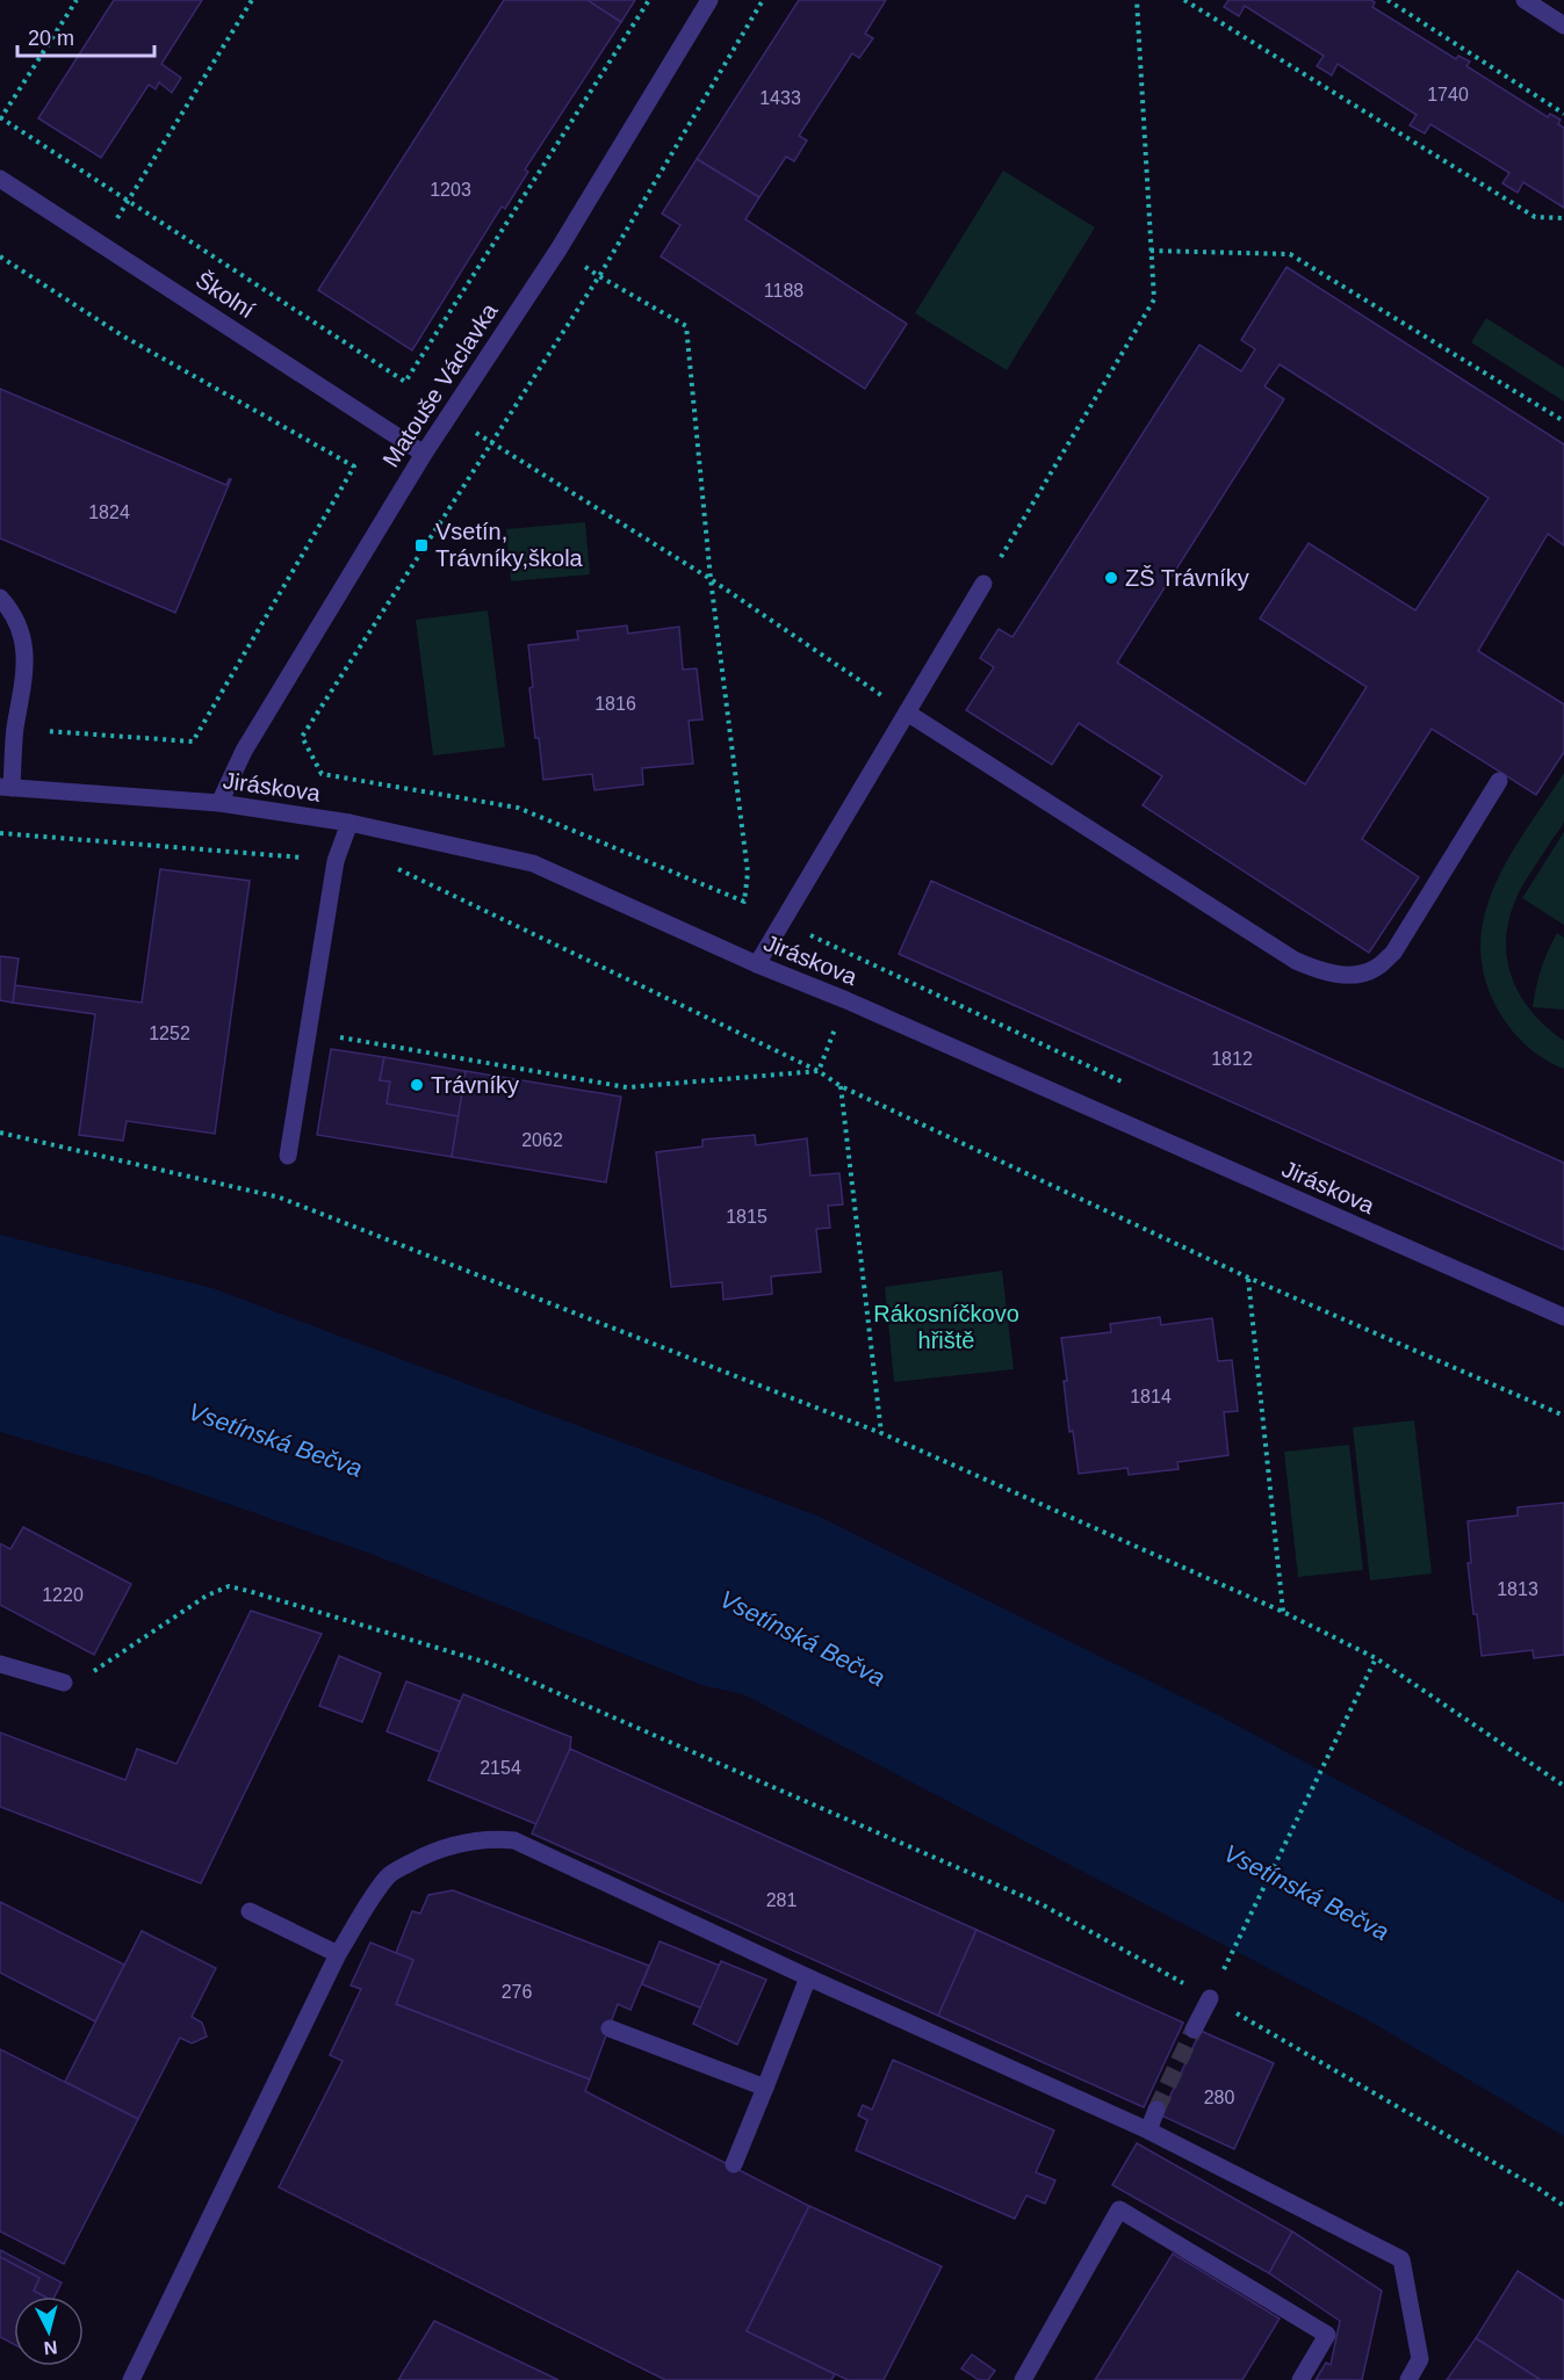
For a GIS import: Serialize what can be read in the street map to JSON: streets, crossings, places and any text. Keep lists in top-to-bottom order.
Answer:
{
  "streets": {
    "street": ["Školní", "Matouše Václavka", "Jiráskova"]
  },
  "crossings": [
    ["Školní", "Matouše Václavka"],
    ["Matouše Václavka", "Jiráskova"]
  ],
  "water": ["Vsetínská Bečva"],
  "parks": ["Rákosníčkovo hřiště"],
  "places": {
    "transit": ["Vsetín, Trávníky,škola"],
    "other": ["ZŠ Trávníky", "Trávníky"]
  },
  "house_numbers": [
    "1740",
    "1433",
    "1203",
    "1188",
    "1824",
    "1816",
    "1252",
    "1812",
    "2062",
    "1815",
    "1814",
    "1813",
    "1220",
    "2154",
    "281",
    "276",
    "280"
  ],
  "scale_bar": "20 m",
  "north": "bottom"
}
